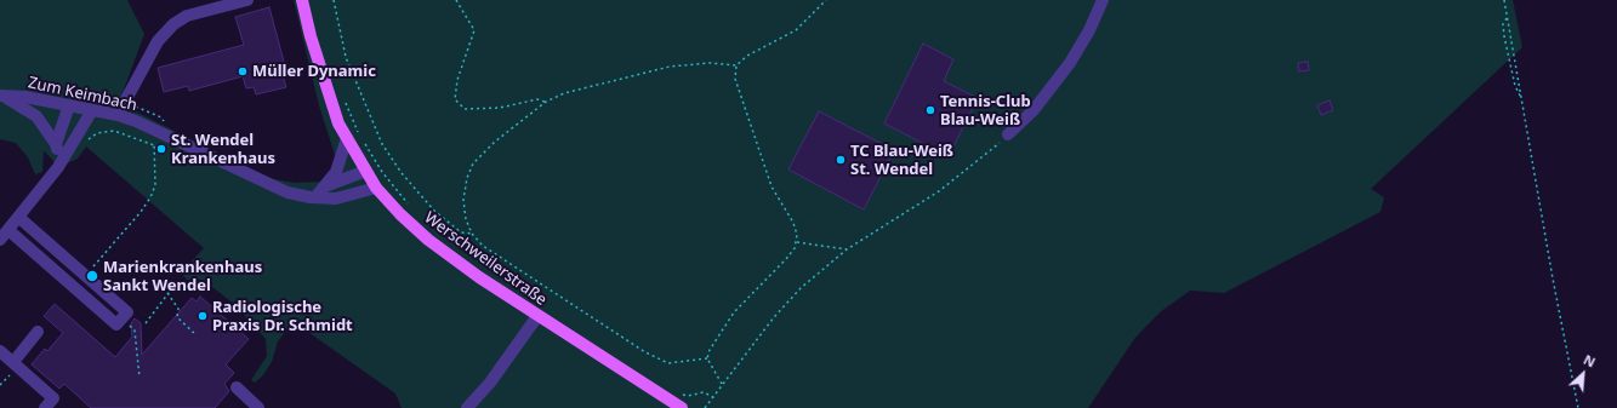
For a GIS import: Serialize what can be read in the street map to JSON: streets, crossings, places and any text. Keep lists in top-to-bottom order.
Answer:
{
  "streets": {
    "main road": ["Werschweilerstraße"],
    "street": ["Zum Keimbach"]
  },
  "crossings": [
    ["Zum Keimbach", "Werschweilerstraße"]
  ],
  "places": [
    "Müller Dynamic",
    "Tennis-Club Blau-Weiß",
    "St. Wendel Krankenhaus",
    "TC Blau-Weiß St. Wendel",
    "Marienkrankenhaus Sankt Wendel",
    "Radiologische Praxis Dr. Schmidt"
  ],
  "north": "top right"
}
